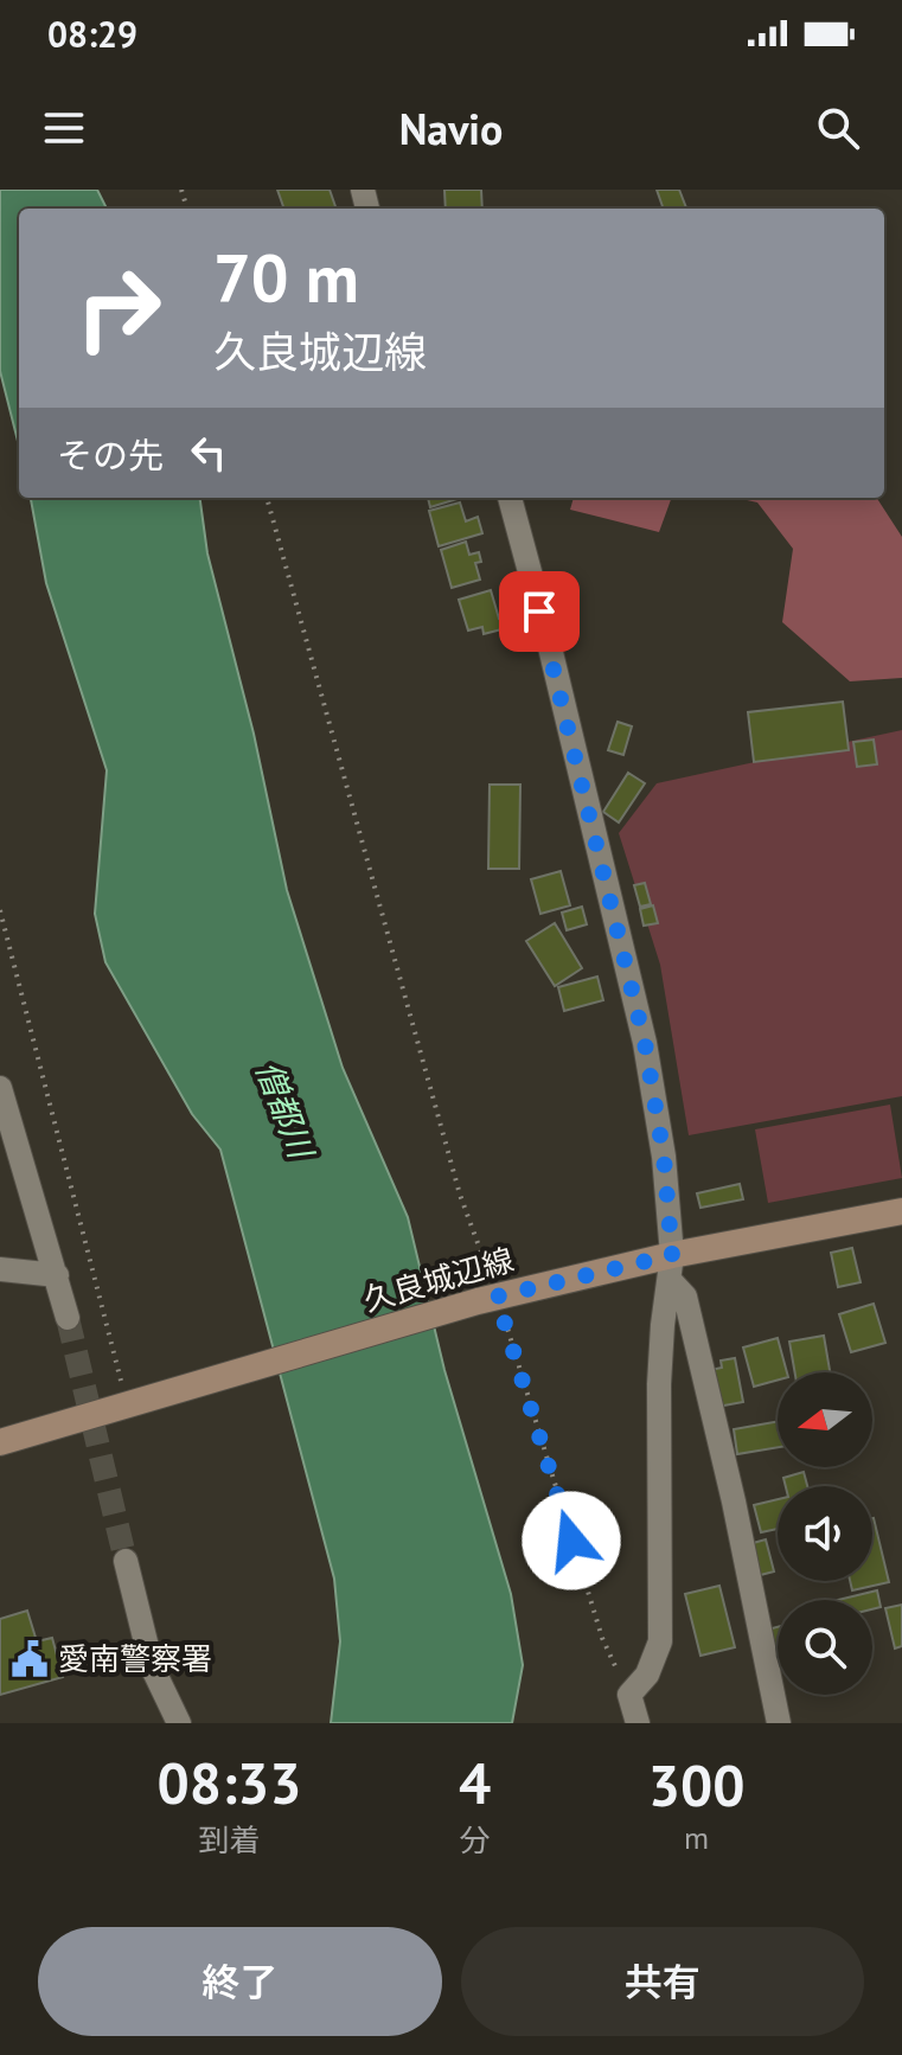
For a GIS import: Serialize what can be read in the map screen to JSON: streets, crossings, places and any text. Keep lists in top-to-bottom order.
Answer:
{
  "streets": {
    "main road": ["久良城辺線"]
  },
  "water": ["僧都川"],
  "places": {
    "public building": ["愛南警察署"]
  },
  "north": "left",
  "page": {
    "status": "08:29",
    "header": "Navio",
    "turn": ["70 m", "久良城辺線"],
    "then": "その先",
    "eta": [
      "08:33",
      "到着",
      "4",
      "分",
      "300",
      "m"
    ],
    "buttons": ["終了", "共有"]
  }
}
